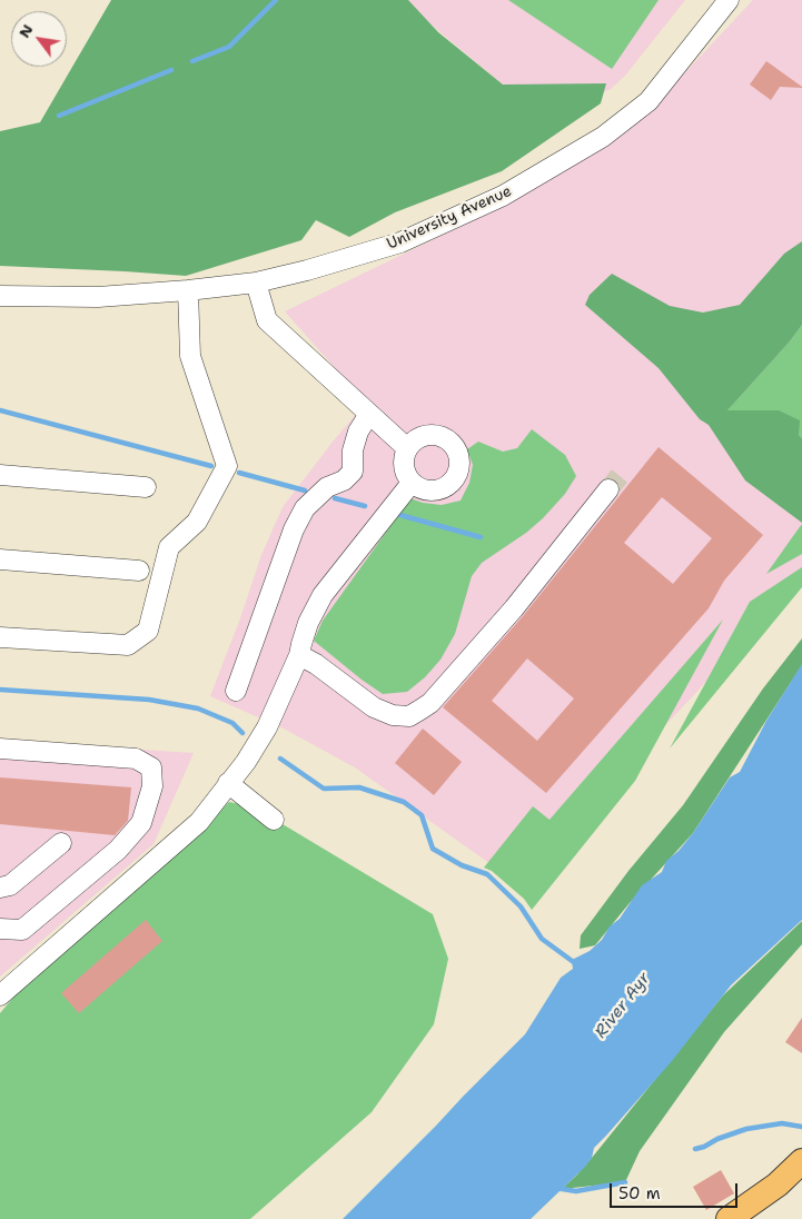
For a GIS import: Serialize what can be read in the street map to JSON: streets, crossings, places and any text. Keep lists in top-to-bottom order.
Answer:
{
  "streets": {
    "street": ["University Avenue"]
  },
  "water": ["River Ayr"],
  "scale_bar": "50 m",
  "north": "top left"
}
